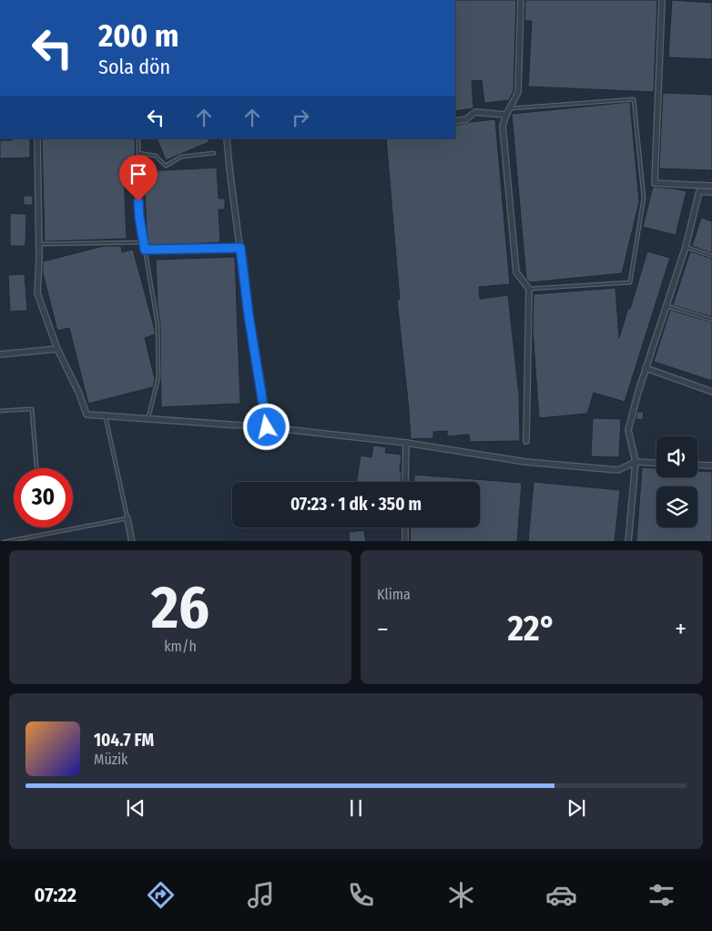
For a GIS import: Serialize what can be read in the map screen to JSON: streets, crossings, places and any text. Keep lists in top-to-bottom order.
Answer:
{
  "page": {
    "turn": ["200 m", "Sola dön"],
    "limit": "30",
    "trip": "07:23 · 1 dk · 350 m",
    "tile": [
      ["26", "km/h"],
      "Klima"
    ],
    "heat": ["−", "22°", "+"],
    "song": ["104.7 FM", "Müzik"],
    "tabs": "07:22"
  }
}
